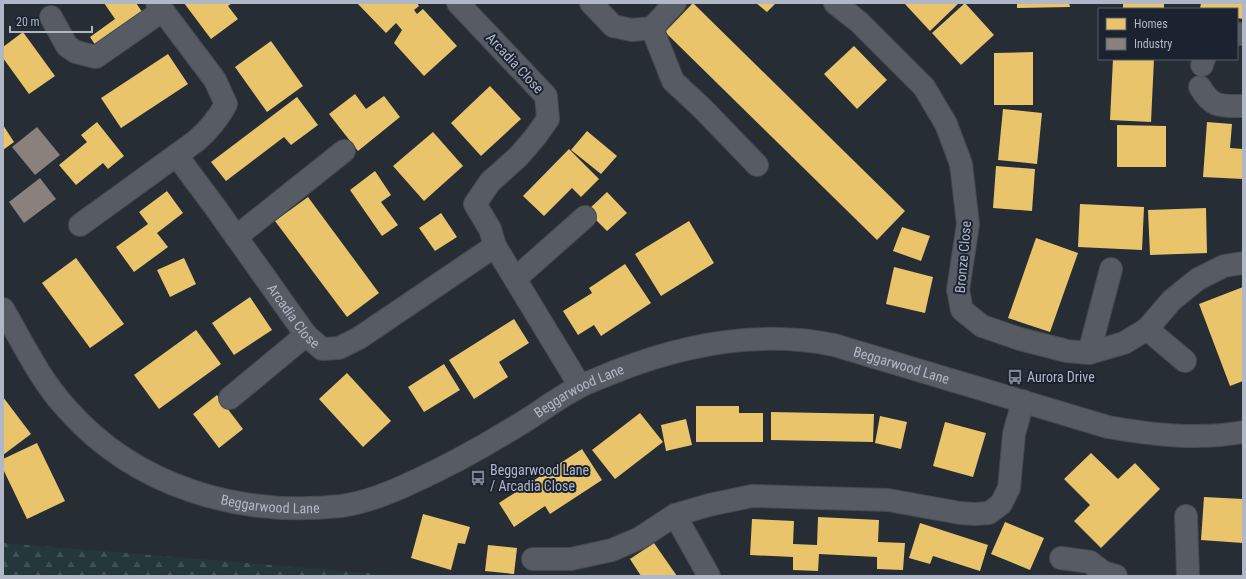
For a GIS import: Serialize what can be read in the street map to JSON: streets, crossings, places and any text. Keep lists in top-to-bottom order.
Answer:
{
  "streets": {
    "street": ["Arcadia Close", "Bronze Close", "Beggarwood Lane"]
  },
  "crossings": [
    ["Arcadia Close", "Beggarwood Lane"]
  ],
  "places": {
    "bus stop": ["Aurora Drive", "Beggarwood Lane / Arcadia Close"]
  },
  "legend": ["Homes", "Industry"],
  "scale_bar": "20 m"
}
